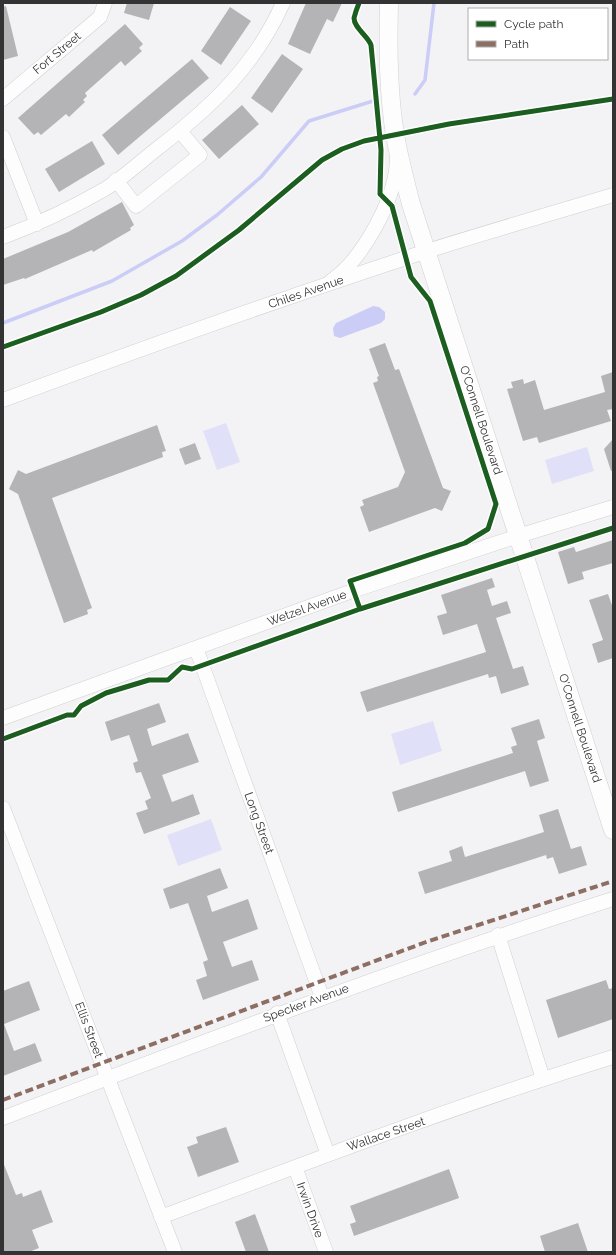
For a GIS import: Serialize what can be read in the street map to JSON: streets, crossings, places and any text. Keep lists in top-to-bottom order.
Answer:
{
  "streets": {
    "main road": ["O'Connell Boulevard"],
    "street": [
      "Fort Street",
      "Chiles Avenue",
      "Wetzel Avenue",
      "Long Street",
      "Specker Avenue",
      "Ellis Street",
      "Wallace Street",
      "Irwin Drive"
    ]
  },
  "crossings": [
    ["Chiles Avenue", "O'Connell Boulevard"],
    ["O'Connell Boulevard", "Wetzel Avenue"],
    ["Wetzel Avenue", "Long Street"],
    ["Long Street", "Specker Avenue"],
    ["Specker Avenue", "Ellis Street"],
    ["Ellis Street", "Wallace Street"],
    ["Wallace Street", "Irwin Drive"]
  ],
  "legend": ["Cycle path", "Path"]
}
